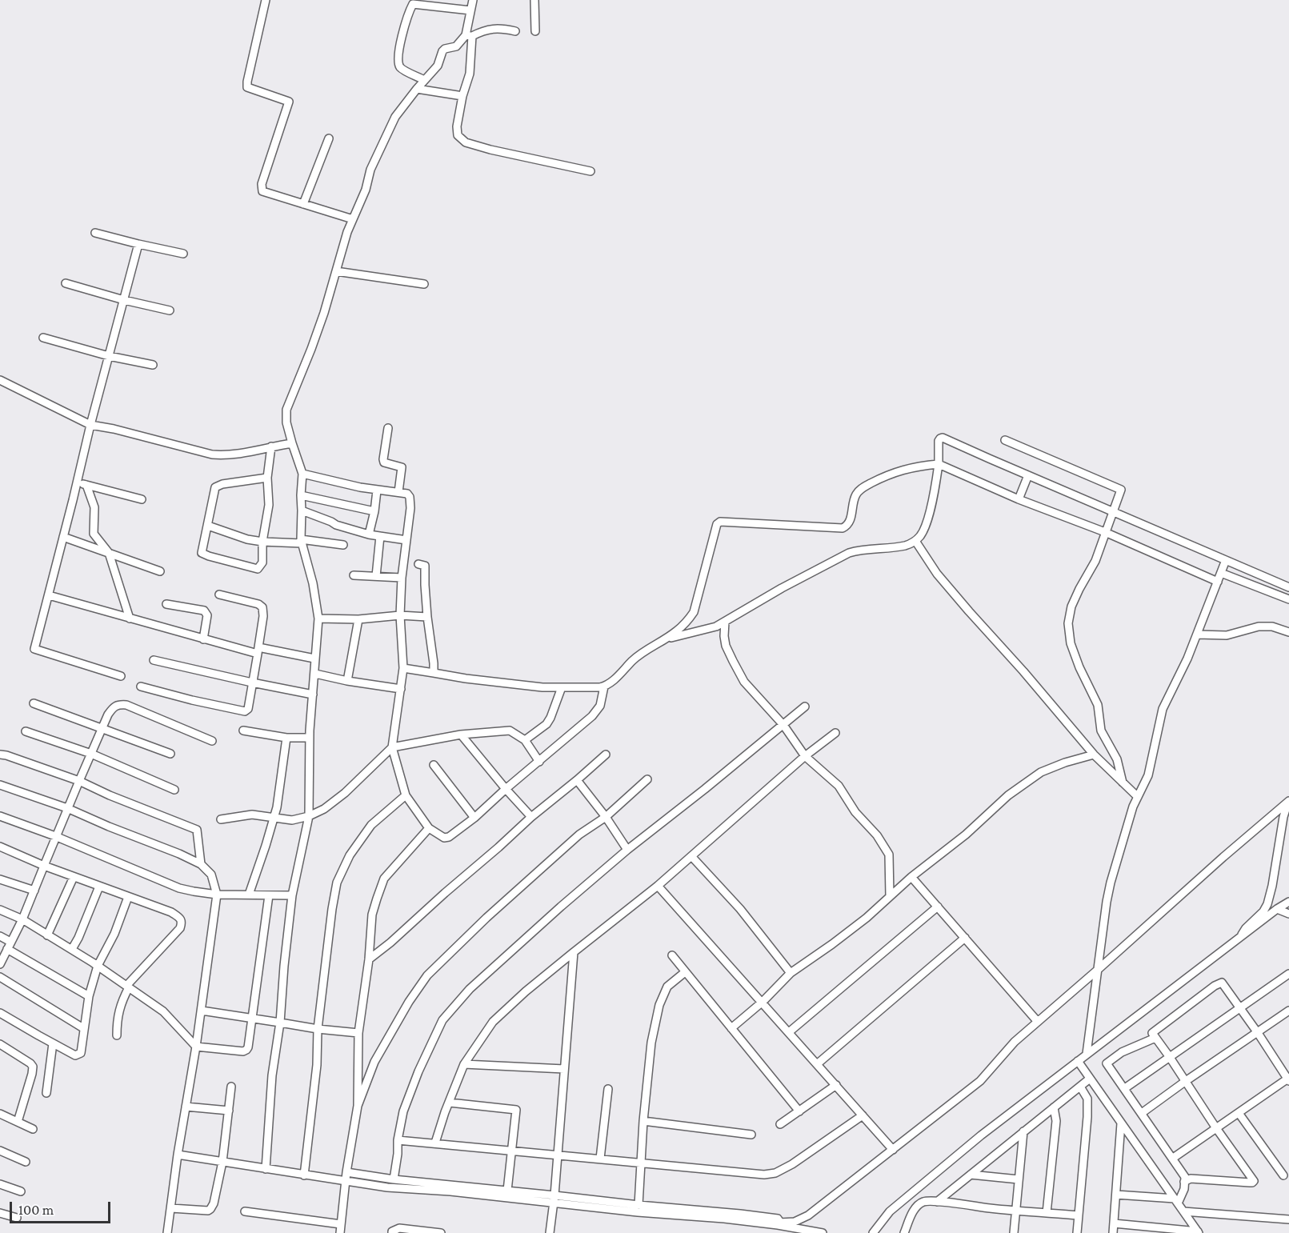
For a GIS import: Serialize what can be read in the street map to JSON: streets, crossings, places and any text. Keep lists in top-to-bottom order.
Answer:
{
  "scale_bar": "100 m"
}
